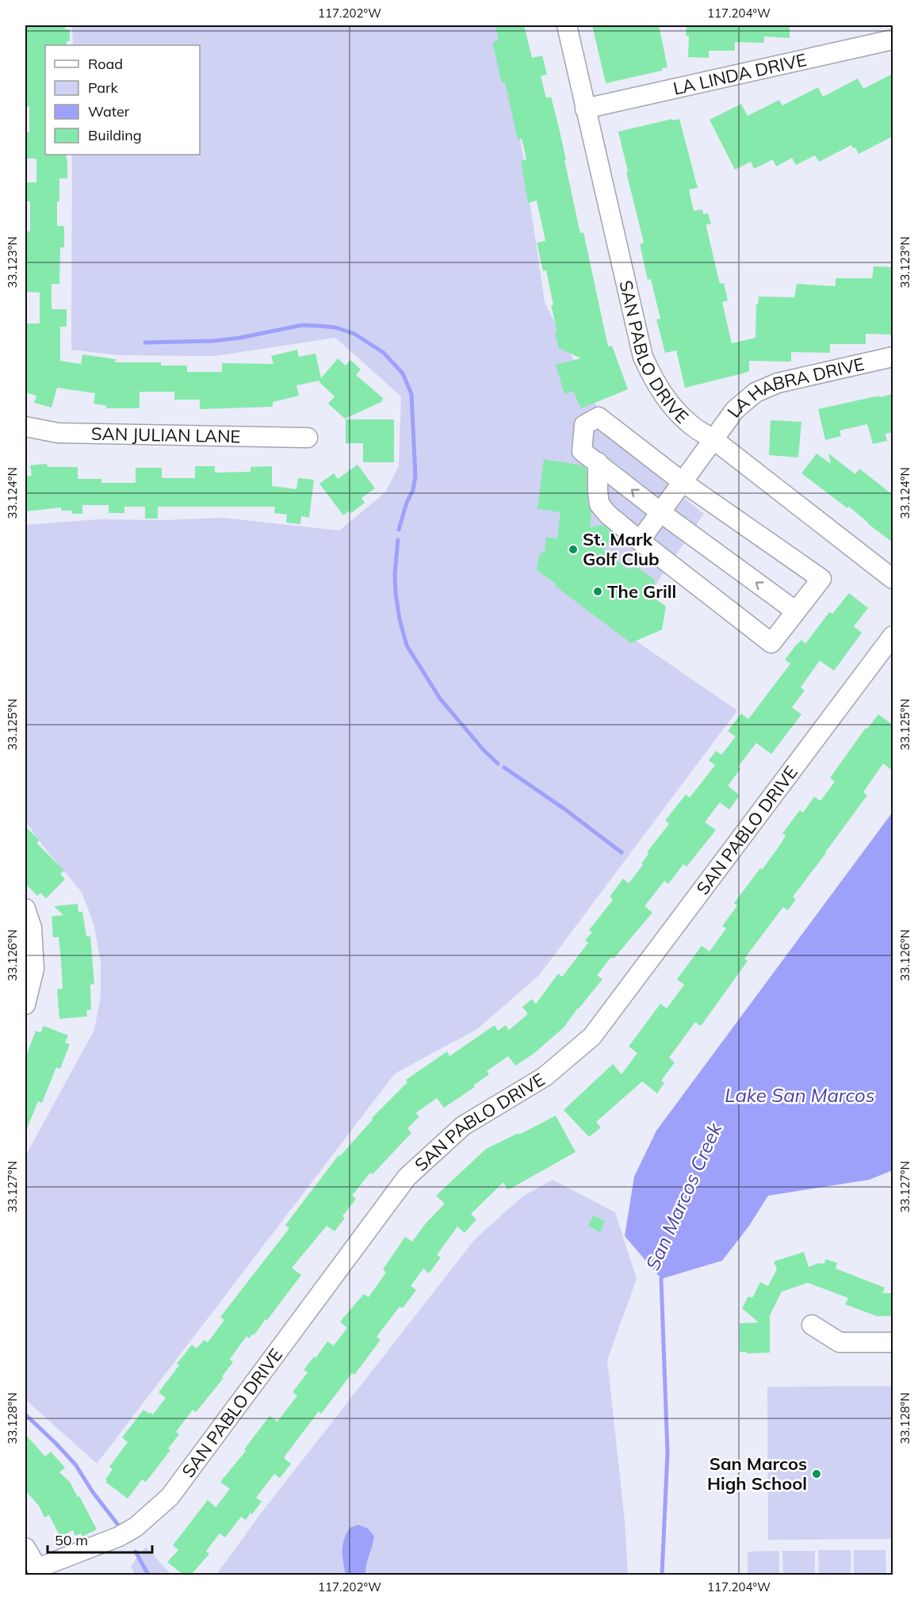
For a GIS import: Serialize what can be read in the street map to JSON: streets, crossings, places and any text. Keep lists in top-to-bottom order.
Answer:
{
  "streets": {
    "street": [
      "LA LINDA DRIVE",
      "SAN PABLO DRIVE",
      "LA HABRA DRIVE",
      "SAN JULIAN LANE"
    ]
  },
  "crossings": [
    ["LA LINDA DRIVE", "SAN PABLO DRIVE"],
    ["SAN PABLO DRIVE", "LA HABRA DRIVE"]
  ],
  "water": ["Lake San Marcos", "San Marcos Creek"],
  "places": ["St. Mark Golf Club", "The Grill", "San Marcos High School"],
  "legend": [
    "Road",
    "Park",
    "Water",
    "Building"
  ],
  "scale_bar": "50 m",
  "coordinates": [
    "117.202°W",
    "117.204°W",
    "33.123°N",
    "33.124°N",
    "33.125°N",
    "33.126°N",
    "33.127°N",
    "33.128°N"
  ]
}
